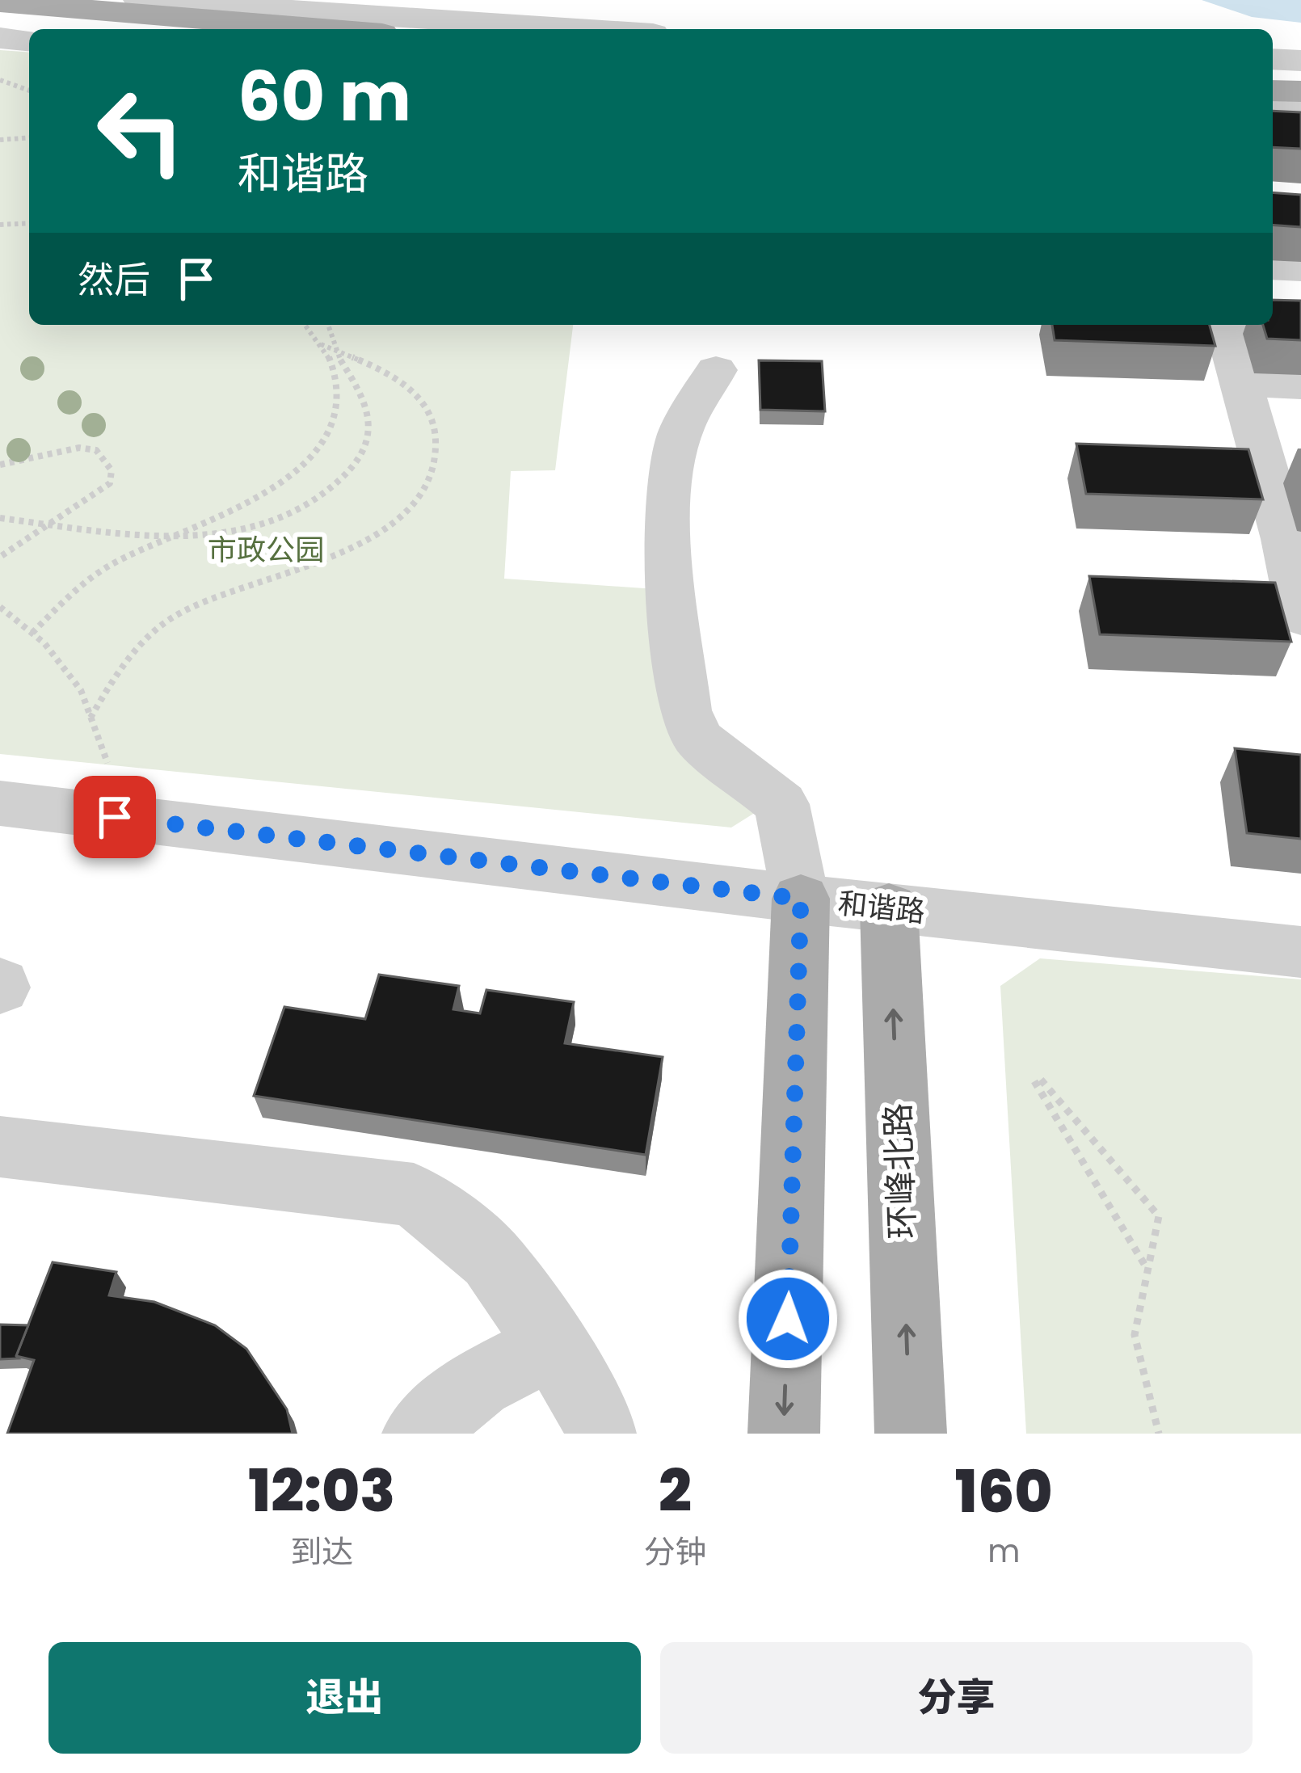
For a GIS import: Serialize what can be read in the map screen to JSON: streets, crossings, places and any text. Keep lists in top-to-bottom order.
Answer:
{
  "streets": {
    "main road": ["环峰北路"],
    "street": ["和谐路"]
  },
  "crossings": [
    ["和谐路", "环峰北路"]
  ],
  "parks": ["市政公园"],
  "page": {
    "turn": ["60 m", "和谐路"],
    "then": "然后",
    "eta": [
      "12:03",
      "到达",
      "2",
      "分钟",
      "160",
      "m"
    ],
    "buttons": ["退出", "分享"]
  }
}
